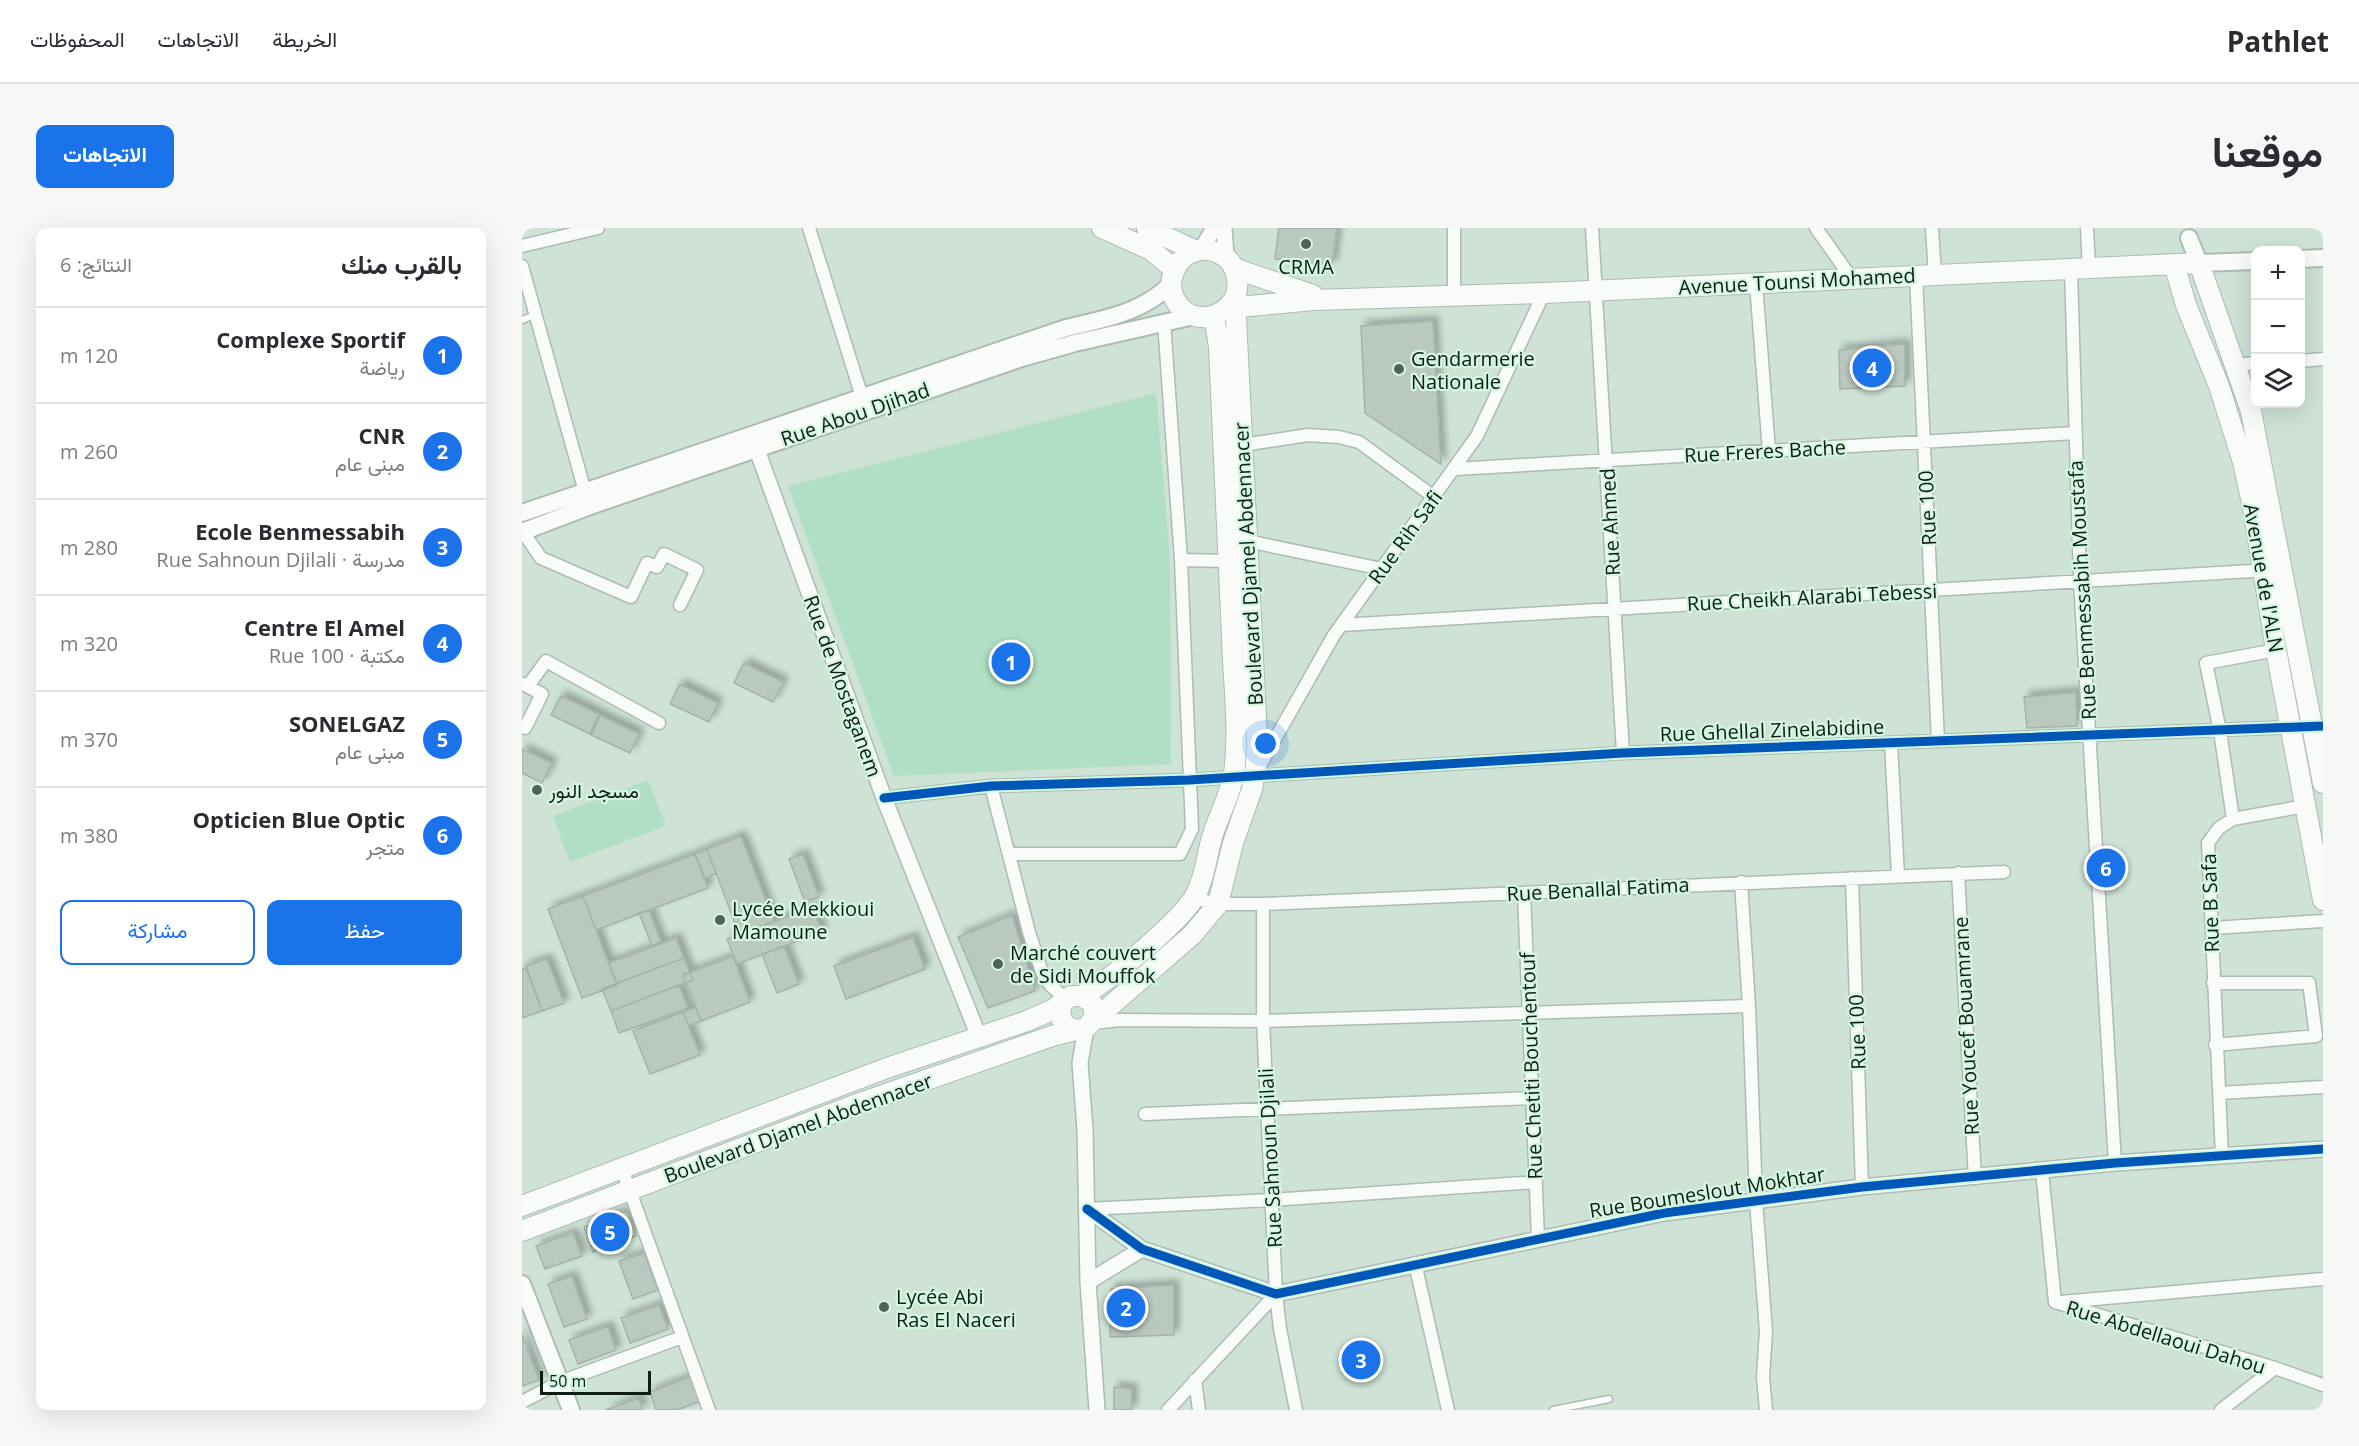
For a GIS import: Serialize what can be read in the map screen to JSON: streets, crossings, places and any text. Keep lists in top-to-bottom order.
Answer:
{
  "streets": {
    "main road": [
      "Avenue Tounsi Mohamed",
      "Rue Abou Djihad",
      "Boulevard Djamel Abdennacer",
      "Avenue de l'ALN"
    ],
    "street": [
      "Rue Freres Bache",
      "Rue 100",
      "Rue Ahmed",
      "Rue Rih Safi",
      "Rue Benmessabih Moustafa",
      "Rue Cheikh Alarabi Tebessi",
      "Rue de Mostaganem",
      "Rue Ghellal Zinelabidine",
      "Rue Benallal Fatima",
      "Rue B Safa",
      "Rue Youcef Bouamrane",
      "Rue Chetiti Bouchentouf",
      "Rue Sahnoun Djilali",
      "Rue Boumeslout Mokhtar",
      "Rue Abdellaoui Dahou"
    ]
  },
  "crossings": [
    ["Avenue Tounsi Mohamed", "Rue Abou Djihad"],
    ["Avenue Tounsi Mohamed", "Rue 100"],
    ["Avenue Tounsi Mohamed", "Rue Ahmed"],
    ["Avenue Tounsi Mohamed", "Rue Rih Safi"],
    ["Avenue Tounsi Mohamed", "Boulevard Djamel Abdennacer"],
    ["Avenue Tounsi Mohamed", "Avenue de l'ALN"],
    ["Avenue Tounsi Mohamed", "Rue Benmessabih Moustafa"],
    ["Rue Abou Djihad", "Boulevard Djamel Abdennacer"],
    ["Rue Abou Djihad", "Rue de Mostaganem"],
    ["Rue Freres Bache", "Rue 100"],
    ["Rue Freres Bache", "Rue Ahmed"],
    ["Rue Freres Bache", "Rue Rih Safi"],
    ["Rue Freres Bache", "Rue Benmessabih Moustafa"],
    ["Rue 100", "Rue Cheikh Alarabi Tebessi"],
    ["Rue 100", "Rue Ghellal Zinelabidine"],
    ["Rue 100", "Rue Benallal Fatima"],
    ["Rue 100", "Rue Boumeslout Mokhtar"],
    ["Rue Ahmed", "Rue Cheikh Alarabi Tebessi"],
    ["Rue Ahmed", "Rue Ghellal Zinelabidine"],
    ["Rue Rih Safi", "Boulevard Djamel Abdennacer"],
    ["Rue Rih Safi", "Rue Cheikh Alarabi Tebessi"],
    ["Rue Rih Safi", "Rue Ghellal Zinelabidine"],
    ["Boulevard Djamel Abdennacer", "Rue de Mostaganem"],
    ["Boulevard Djamel Abdennacer", "Rue Ghellal Zinelabidine"],
    ["Boulevard Djamel Abdennacer", "Rue Benallal Fatima"],
    ["Avenue de l'ALN", "Rue Cheikh Alarabi Tebessi"],
    ["Avenue de l'ALN", "Rue Ghellal Zinelabidine"],
    ["Rue Benmessabih Moustafa", "Rue Cheikh Alarabi Tebessi"],
    ["Rue Benmessabih Moustafa", "Rue Ghellal Zinelabidine"],
    ["Rue Benmessabih Moustafa", "Rue Boumeslout Mokhtar"],
    ["Rue de Mostaganem", "Rue Ghellal Zinelabidine"],
    ["Rue Benallal Fatima", "Rue Youcef Bouamrane"],
    ["Rue Benallal Fatima", "Rue Chetiti Bouchentouf"],
    ["Rue Benallal Fatima", "Rue Sahnoun Djilali"],
    ["Rue B Safa", "Rue Boumeslout Mokhtar"],
    ["Rue Youcef Bouamrane", "Rue Boumeslout Mokhtar"],
    ["Rue Chetiti Bouchentouf", "Rue Boumeslout Mokhtar"],
    ["Rue Sahnoun Djilali", "Rue Boumeslout Mokhtar"],
    ["Rue Boumeslout Mokhtar", "Rue Abdellaoui Dahou"]
  ],
  "places": [
    "CRMA",
    "Gendarmerie Nationale",
    "مسجد النور",
    "Lycée Mekkioui Mamoune",
    "Marché couvert de Sidi Mouffok",
    "Lycée Abi Ras El Naceri"
  ],
  "scale_bar": "50 m",
  "page": {
    "header": "Pathlet",
    "nav": ["الخريطة", "الاتجاهات", "المحفوظات"],
    "title": "موقعنا",
    "buttons": [
      "الاتجاهات",
      ["حفظ", "مشاركة"]
    ],
    "heading": ["بالقرب منك", "النتائج: 6"],
    "map_buttons": ["+", "−"],
    "list": [
      {
        "mark": "1",
        "name": "Complexe Sportif",
        "note": "رياضة",
        "value": "120 m"
      },
      {
        "mark": "2",
        "name": "CNR",
        "note": "مبنى عام",
        "value": "260 m"
      },
      {
        "mark": "3",
        "name": "Ecole Benmessabih",
        "note": "مدرسة · Rue Sahnoun Djilali",
        "value": "280 m"
      },
      {
        "mark": "4",
        "name": "Centre El Amel",
        "note": "مكتبة · Rue 100",
        "value": "320 m"
      },
      {
        "mark": "5",
        "name": "SONELGAZ",
        "note": "مبنى عام",
        "value": "370 m"
      },
      {
        "mark": "6",
        "name": "Opticien Blue Optic",
        "note": "متجر",
        "value": "380 m"
      }
    ],
    "pins": [
      "4",
      "1",
      "6",
      "5",
      "2",
      "3"
    ],
    "scale": "50 m"
  }
}
